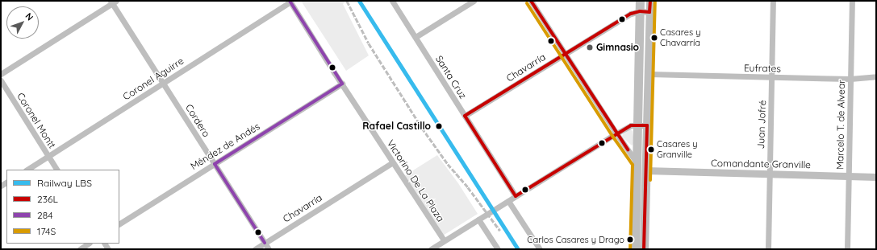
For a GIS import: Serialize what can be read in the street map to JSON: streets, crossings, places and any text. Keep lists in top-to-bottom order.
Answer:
{
  "streets": {
    "street": [
      "Chavarría",
      "Eufrates",
      "Santa Cruz",
      "Coronel Aguirre",
      "Coronel Montt",
      "Cordero",
      "Juan Jofré",
      "Marcelo T. de Alvear",
      "Méndez de Andés",
      "Comandante Granville",
      "Victorino De La Plaza"
    ]
  },
  "crossings": [
    ["Chavarría", "Santa Cruz"],
    ["Chavarría", "Cordero"],
    ["Chavarría", "Victorino De La Plaza"],
    ["Eufrates", "Juan Jofré"],
    ["Eufrates", "Marcelo T. de Alvear"],
    ["Coronel Aguirre", "Coronel Montt"],
    ["Coronel Aguirre", "Cordero"],
    ["Coronel Aguirre", "Victorino De La Plaza"],
    ["Cordero", "Méndez de Andés"],
    ["Juan Jofré", "Comandante Granville"],
    ["Marcelo T. de Alvear", "Comandante Granville"],
    ["Méndez de Andés", "Victorino De La Plaza"]
  ],
  "places": [
    "Casares y Chavarría",
    "Gimnasio",
    "Rafael Castillo",
    "Casares y Granville",
    "Carlos Casares y Drago"
  ],
  "lines": [
    "rail line LBS",
    "transit line 236L",
    "transit line 284",
    "transit line 174S"
  ],
  "legend": [
    "Railway LBS",
    "236L",
    "284",
    "174S"
  ],
  "north": "top right"
}
